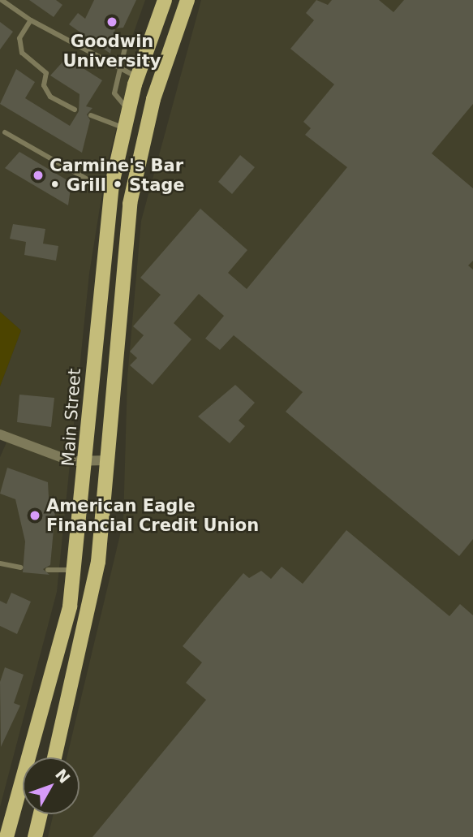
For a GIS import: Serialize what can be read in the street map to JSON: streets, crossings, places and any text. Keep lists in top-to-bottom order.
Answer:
{
  "streets": {
    "main road": ["Main Street"]
  },
  "places": ["Goodwin University", "Carmine's Bar • Grill • Stage", "American Eagle Financial Credit Union"],
  "north": "top right"
}
